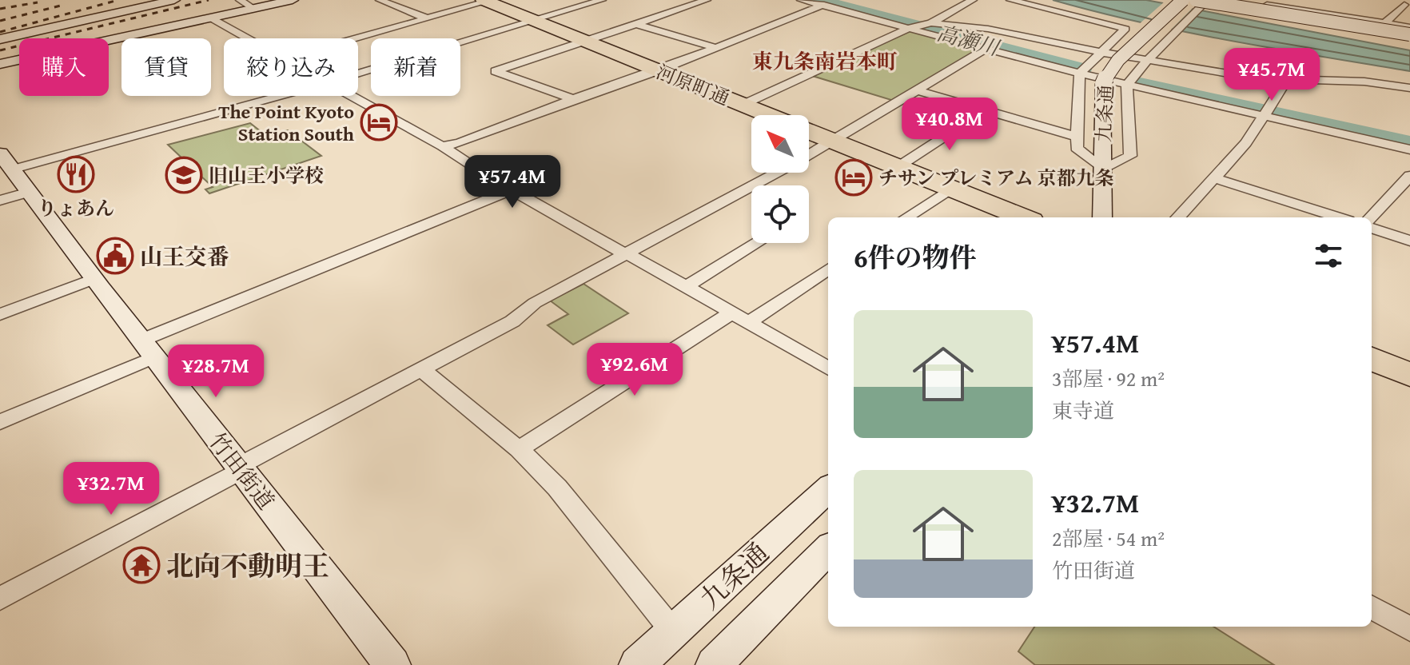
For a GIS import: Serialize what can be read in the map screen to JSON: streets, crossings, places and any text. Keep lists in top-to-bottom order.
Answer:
{
  "streets": {
    "highway": ["河原町通"],
    "main road": ["九条通", "竹田街道"]
  },
  "districts": ["東九条南岩本町"],
  "water": ["高瀬川"],
  "places": {
    "hotel": ["The Point Kyoto Station South", "チサン プレミアム 京都九条"],
    "restaurant": ["りょあん"],
    "school or university": ["旧山王小学校"],
    "public building": ["山王交番"],
    "temple": ["北向不動明王"]
  },
  "north": "top left",
  "page": {
    "chip": [
      "購入",
      "賃貸",
      "絞り込み",
      "新着"
    ],
    "price": [
      "¥45.7M",
      "¥40.8M",
      "¥57.4M",
      "¥92.6M",
      "¥28.7M",
      "¥32.7M"
    ],
    "heading": "6件の物件",
    "list": [
      {
        "name": "¥57.4M",
        "note": "3部屋 · 92 m² · 東寺道"
      },
      {
        "name": "¥32.7M",
        "note": "2部屋 · 54 m² · 竹田街道"
      }
    ]
  }
}
